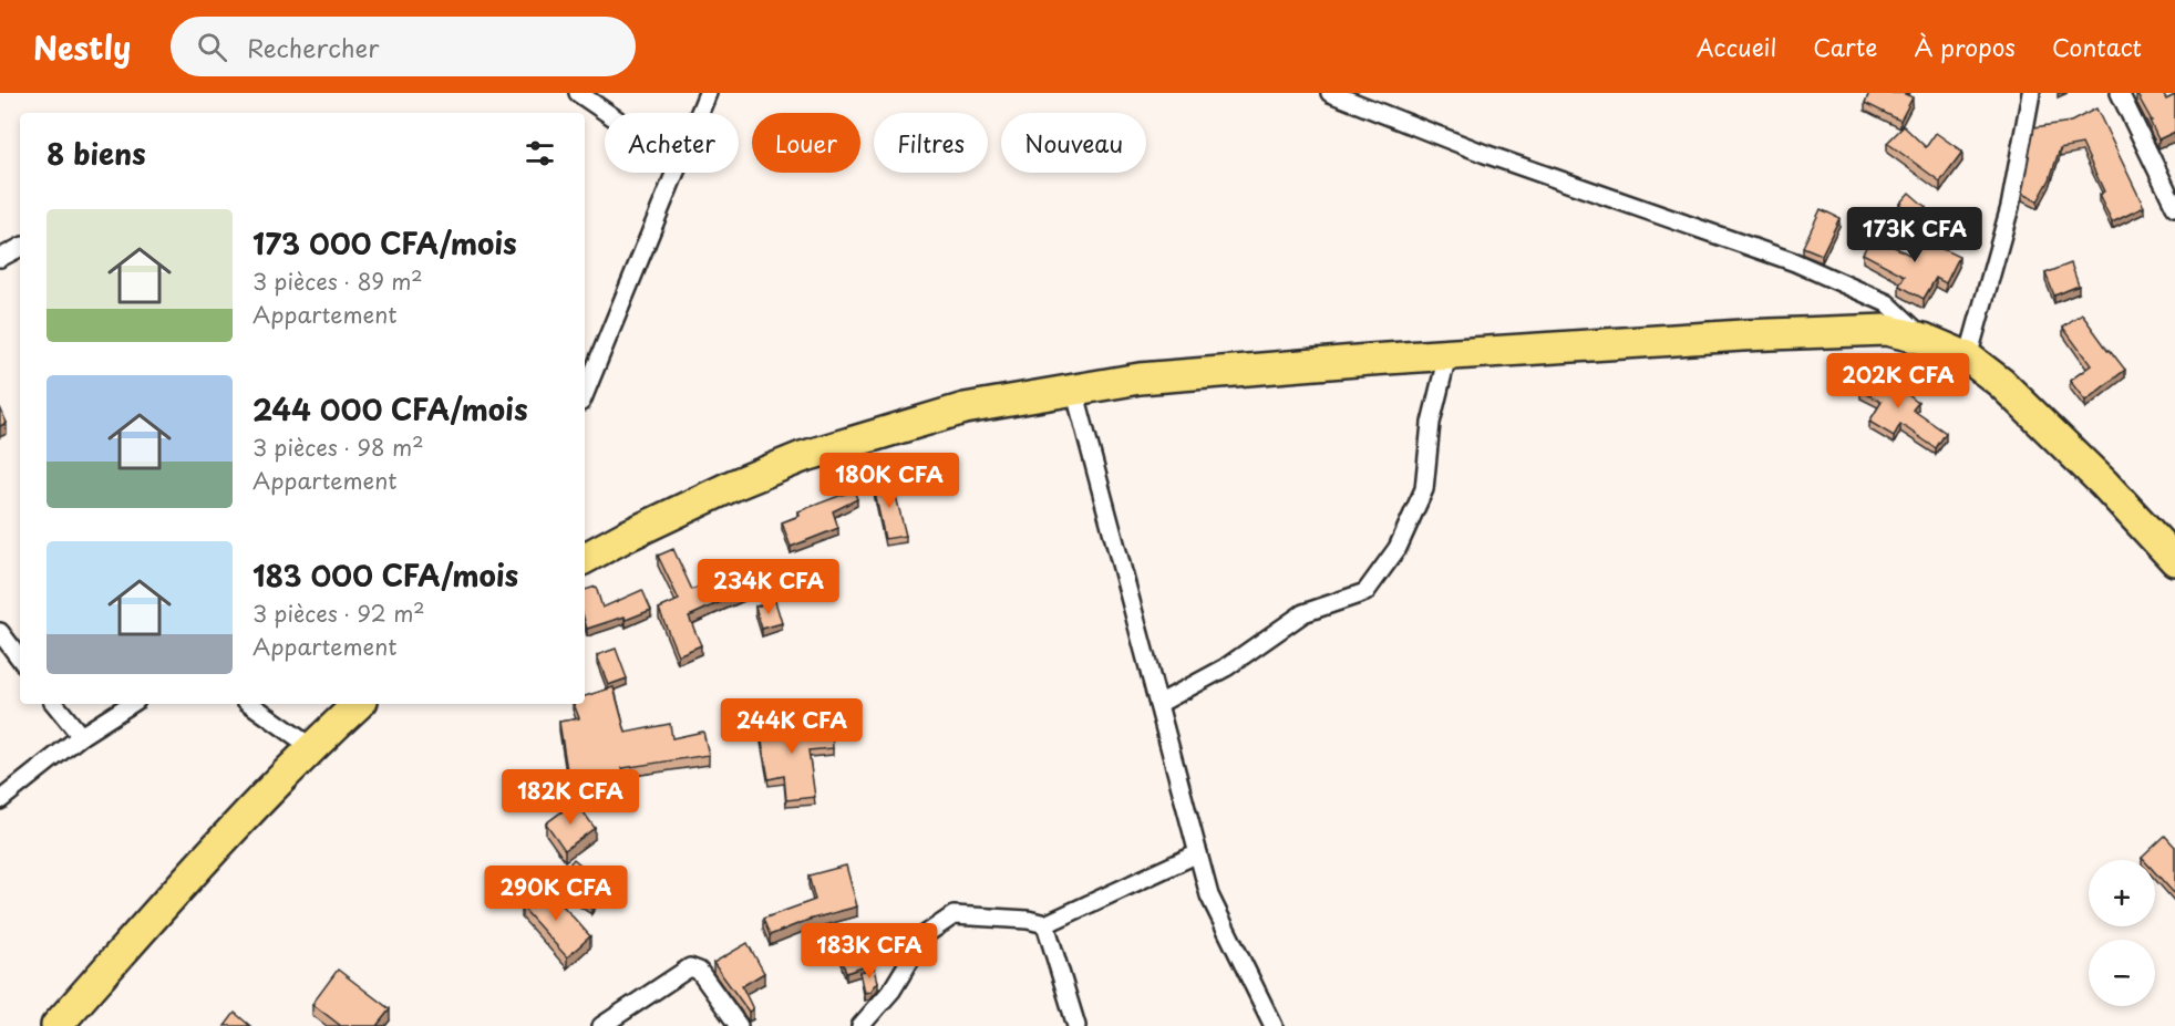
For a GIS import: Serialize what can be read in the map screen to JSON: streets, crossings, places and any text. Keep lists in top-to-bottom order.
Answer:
{
  "page": {
    "header": "Nestly",
    "search": "Rechercher",
    "nav": [
      "Accueil",
      "Carte",
      "À propos",
      "Contact"
    ],
    "chip": [
      "Acheter",
      "Louer",
      "Filtres",
      "Nouveau"
    ],
    "heading": "8 biens",
    "list": [
      {
        "name": "173 000 CFA/mois",
        "note": "3 pièces · 89 m² · Appartement"
      },
      {
        "name": "244 000 CFA/mois",
        "note": "3 pièces · 98 m² · Appartement"
      },
      {
        "name": "183 000 CFA/mois",
        "note": "3 pièces · 92 m² · Appartement"
      }
    ],
    "price": [
      "173K CFA",
      "202K CFA",
      "180K CFA",
      "234K CFA",
      "244K CFA",
      "182K CFA",
      "290K CFA",
      "183K CFA"
    ],
    "map_buttons": ["+", "−"]
  }
}
